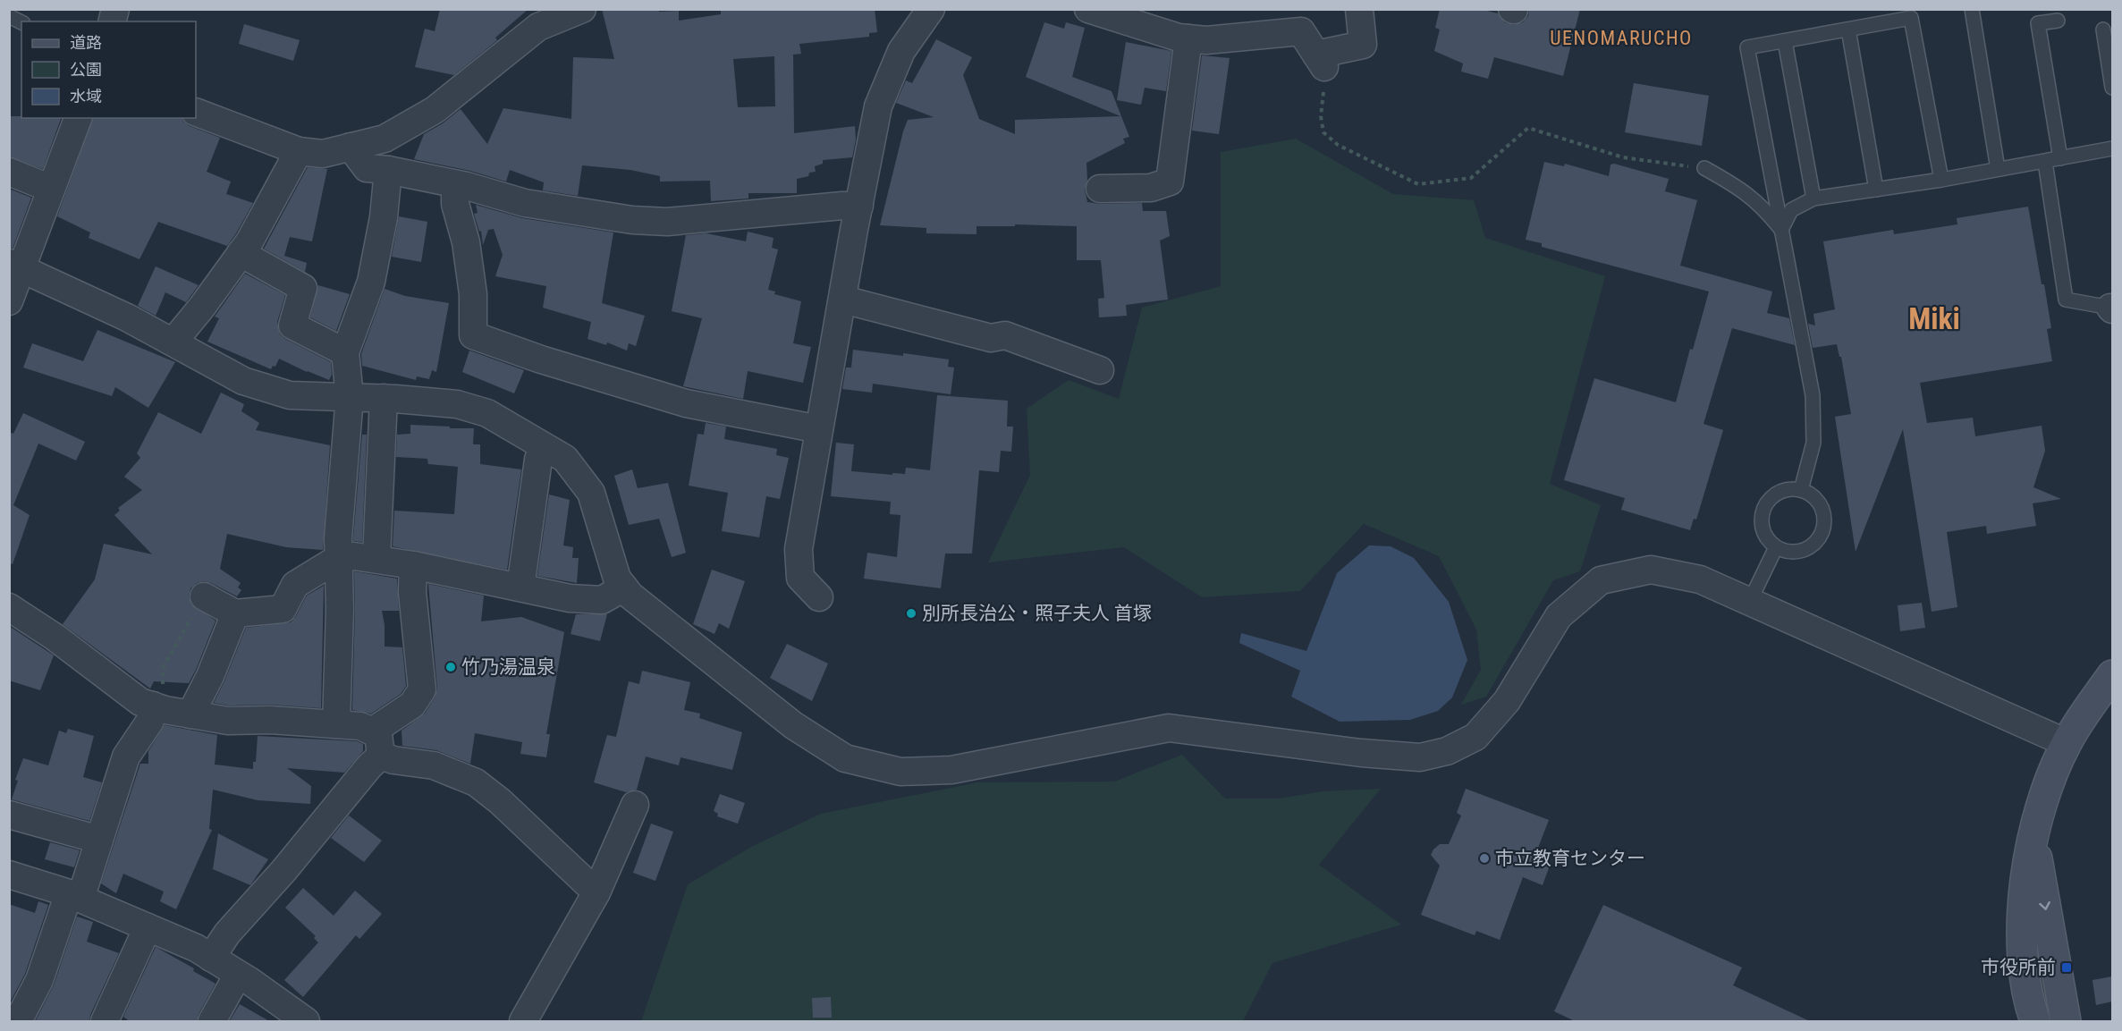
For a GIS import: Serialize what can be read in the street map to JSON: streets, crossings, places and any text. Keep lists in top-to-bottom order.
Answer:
{
  "districts": ["UENOMARUCHO", "Miki"],
  "places": {
    "other": ["別所長治公・照子夫人 首塚", "竹乃湯温泉", "市立教育センター"],
    "transit": ["市役所前"]
  },
  "legend": ["道路", "公園", "水域"]
}
